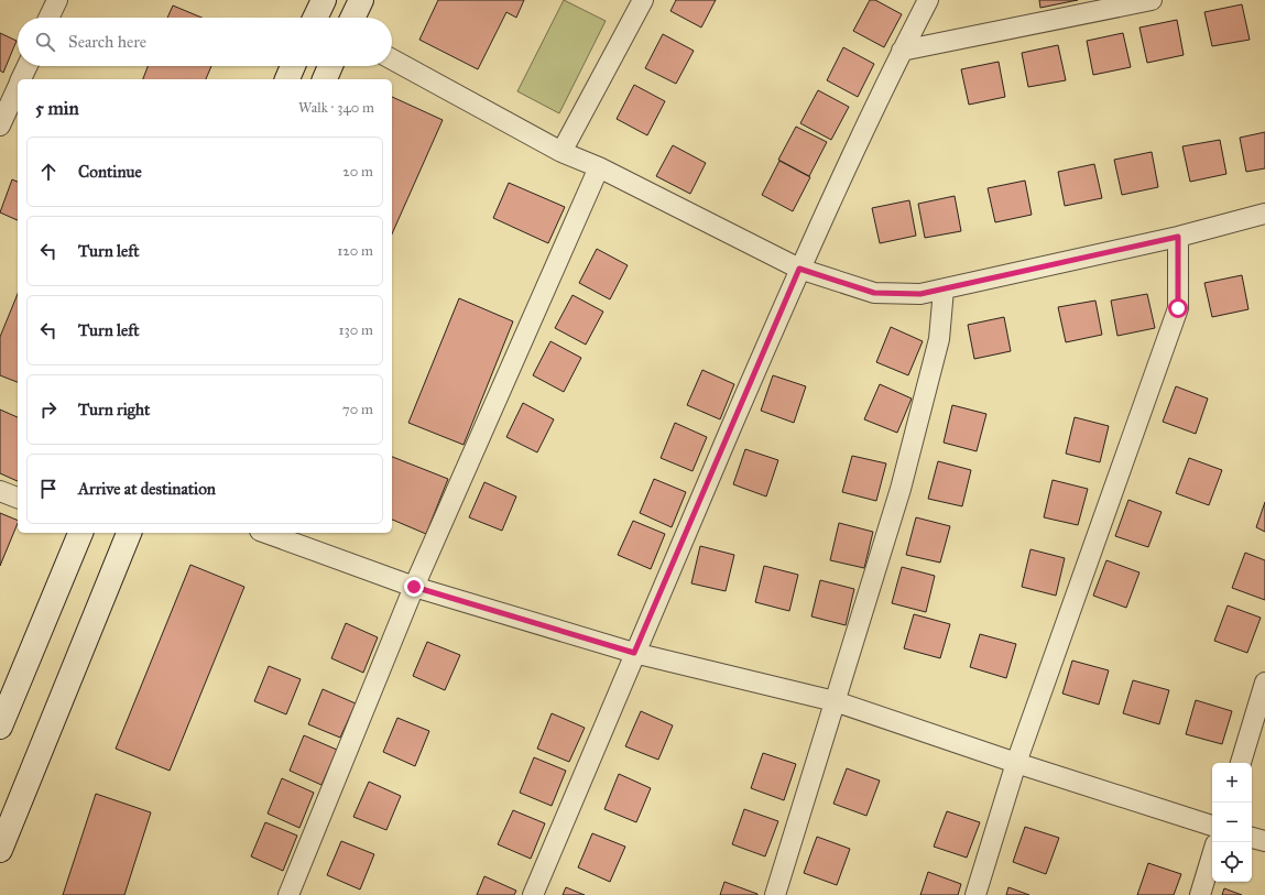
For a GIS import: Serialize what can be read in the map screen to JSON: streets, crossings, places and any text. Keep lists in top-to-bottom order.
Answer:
{
  "page": {
    "search": "Search here",
    "heading": ["5 min", "Walk · 340 m"],
    "list": [
      ["Continue", "20 m"],
      ["Turn left", "120 m"],
      ["Turn left", "130 m"],
      ["Turn right", "70 m"],
      "Arrive at destination"
    ],
    "map_buttons": ["+", "−"]
  }
}
